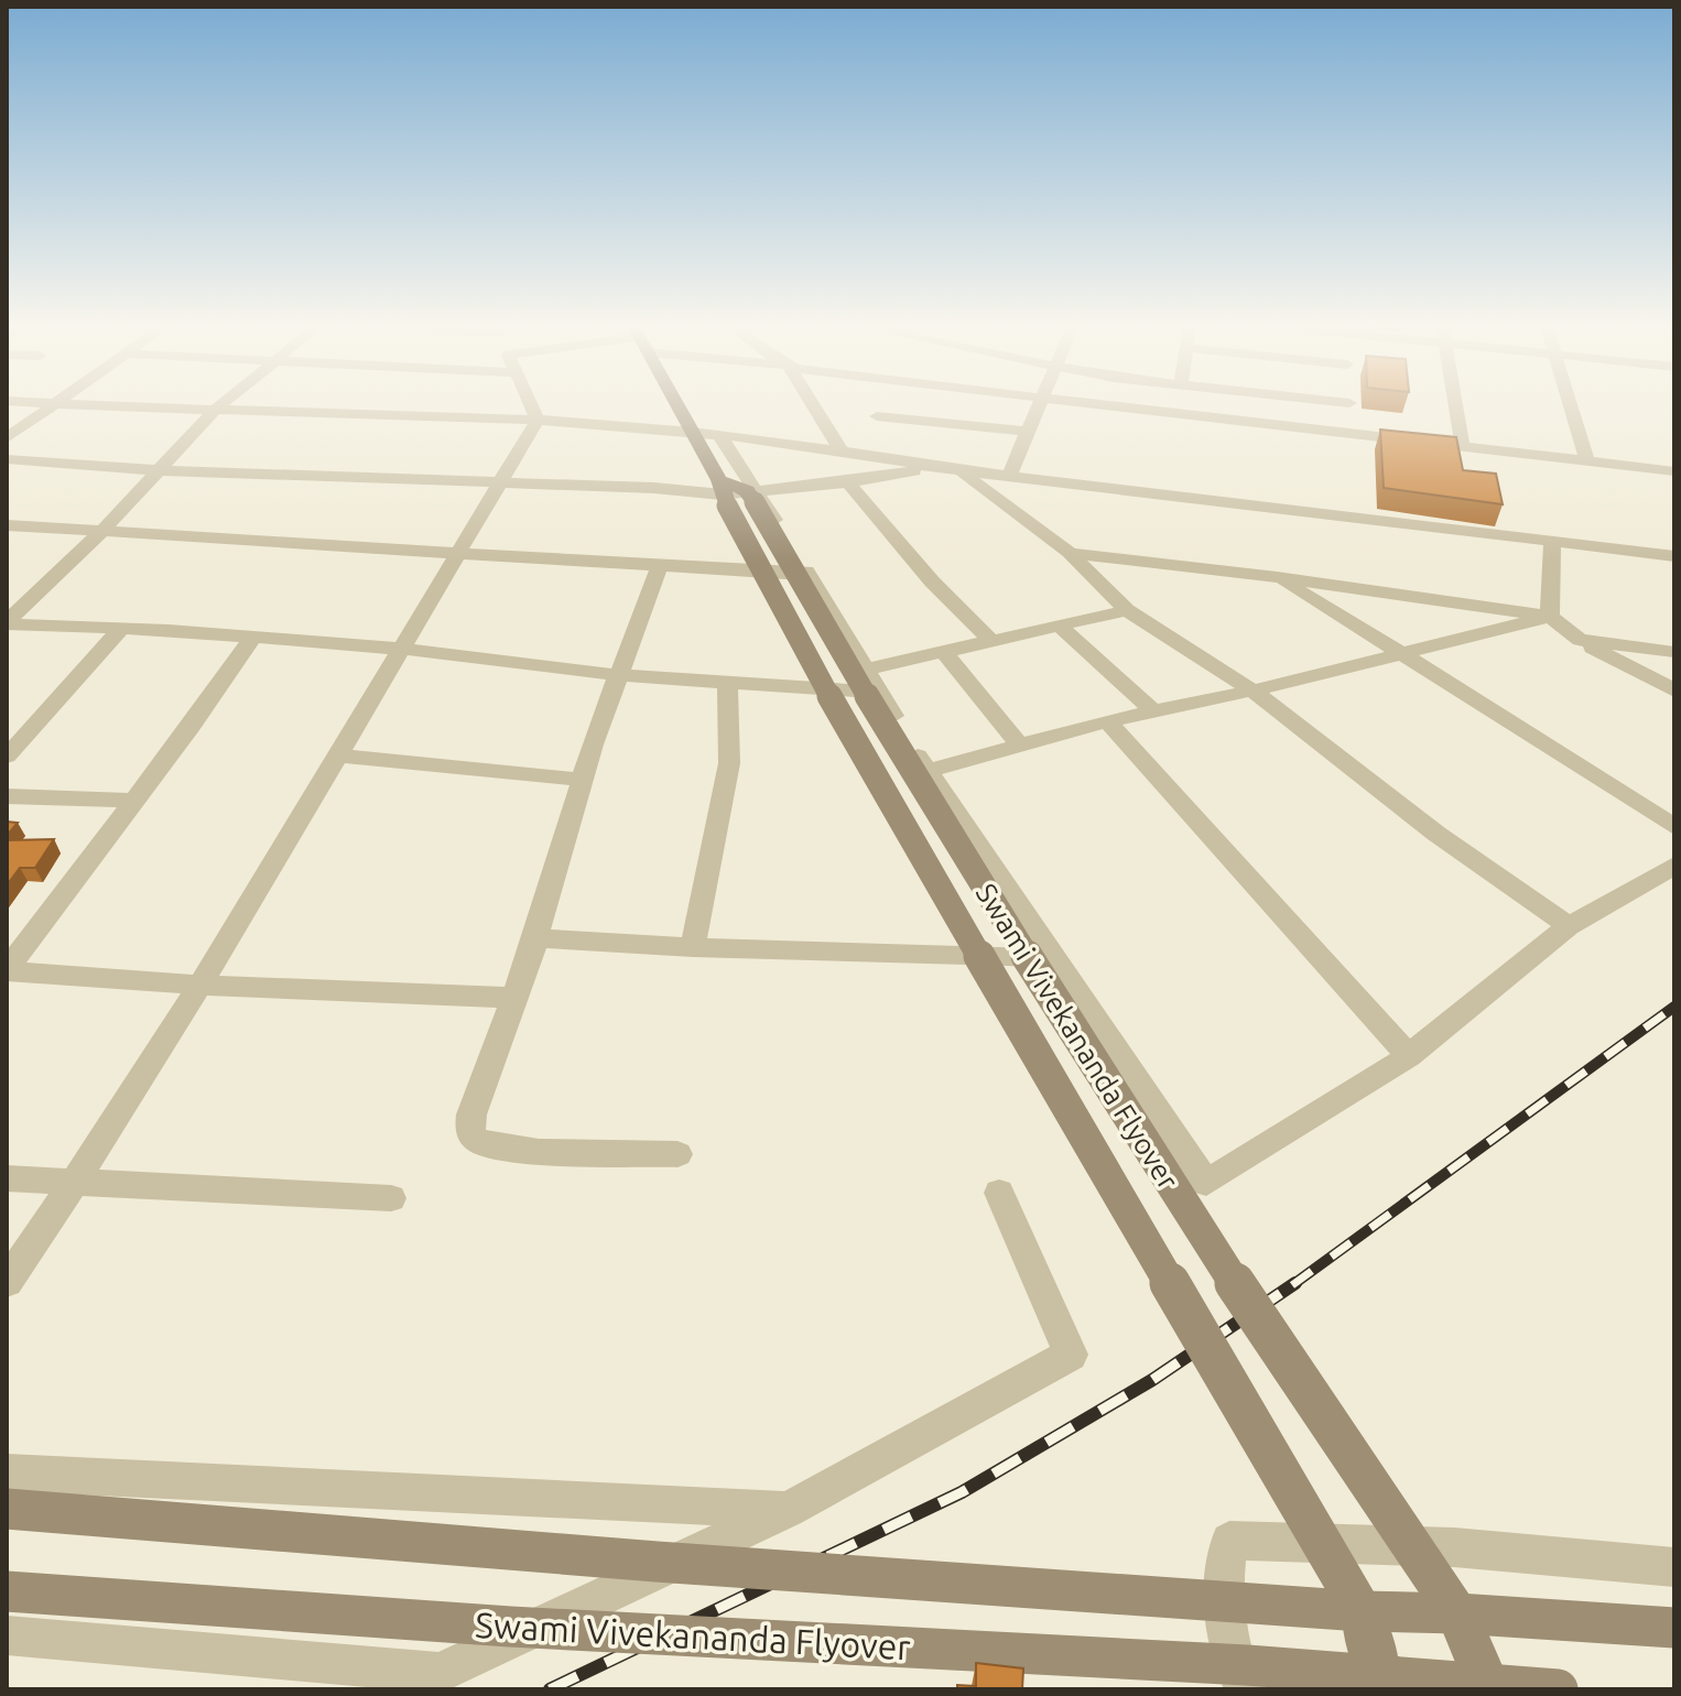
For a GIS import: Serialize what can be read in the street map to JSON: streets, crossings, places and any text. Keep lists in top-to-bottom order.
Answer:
{
  "streets": {
    "main road": ["Swami Vivekananda Flyover"]
  }
}
